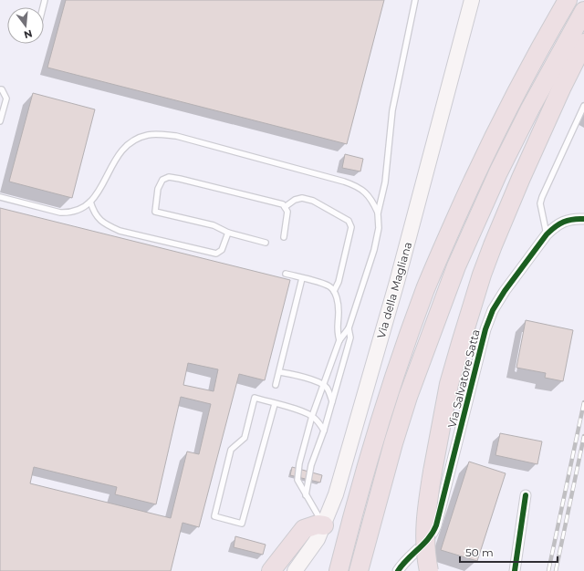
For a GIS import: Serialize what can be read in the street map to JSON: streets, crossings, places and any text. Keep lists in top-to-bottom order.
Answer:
{
  "streets": {
    "main road": ["Via della Magliana"],
    "street": ["Via Salvatore Satta"]
  },
  "scale_bar": "50 m",
  "north": "bottom"
}
